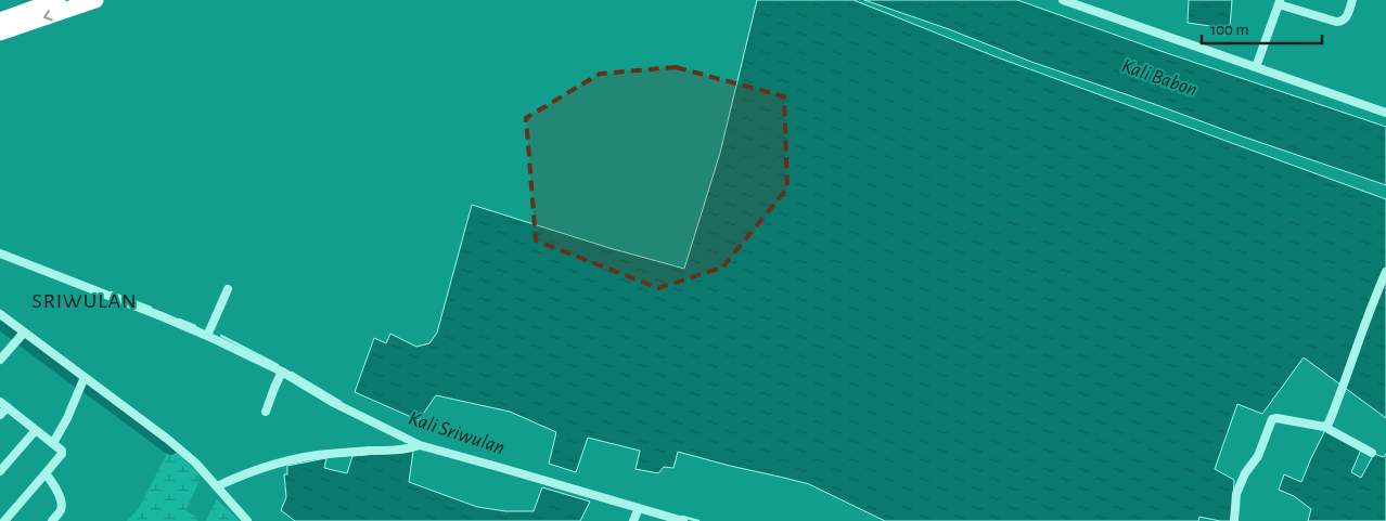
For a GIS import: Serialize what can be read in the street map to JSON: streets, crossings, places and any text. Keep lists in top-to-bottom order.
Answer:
{
  "districts": ["SRIWULAN"],
  "water": ["Kali Babon", "Kali Sriwulan"],
  "scale_bar": "100 m"
}
